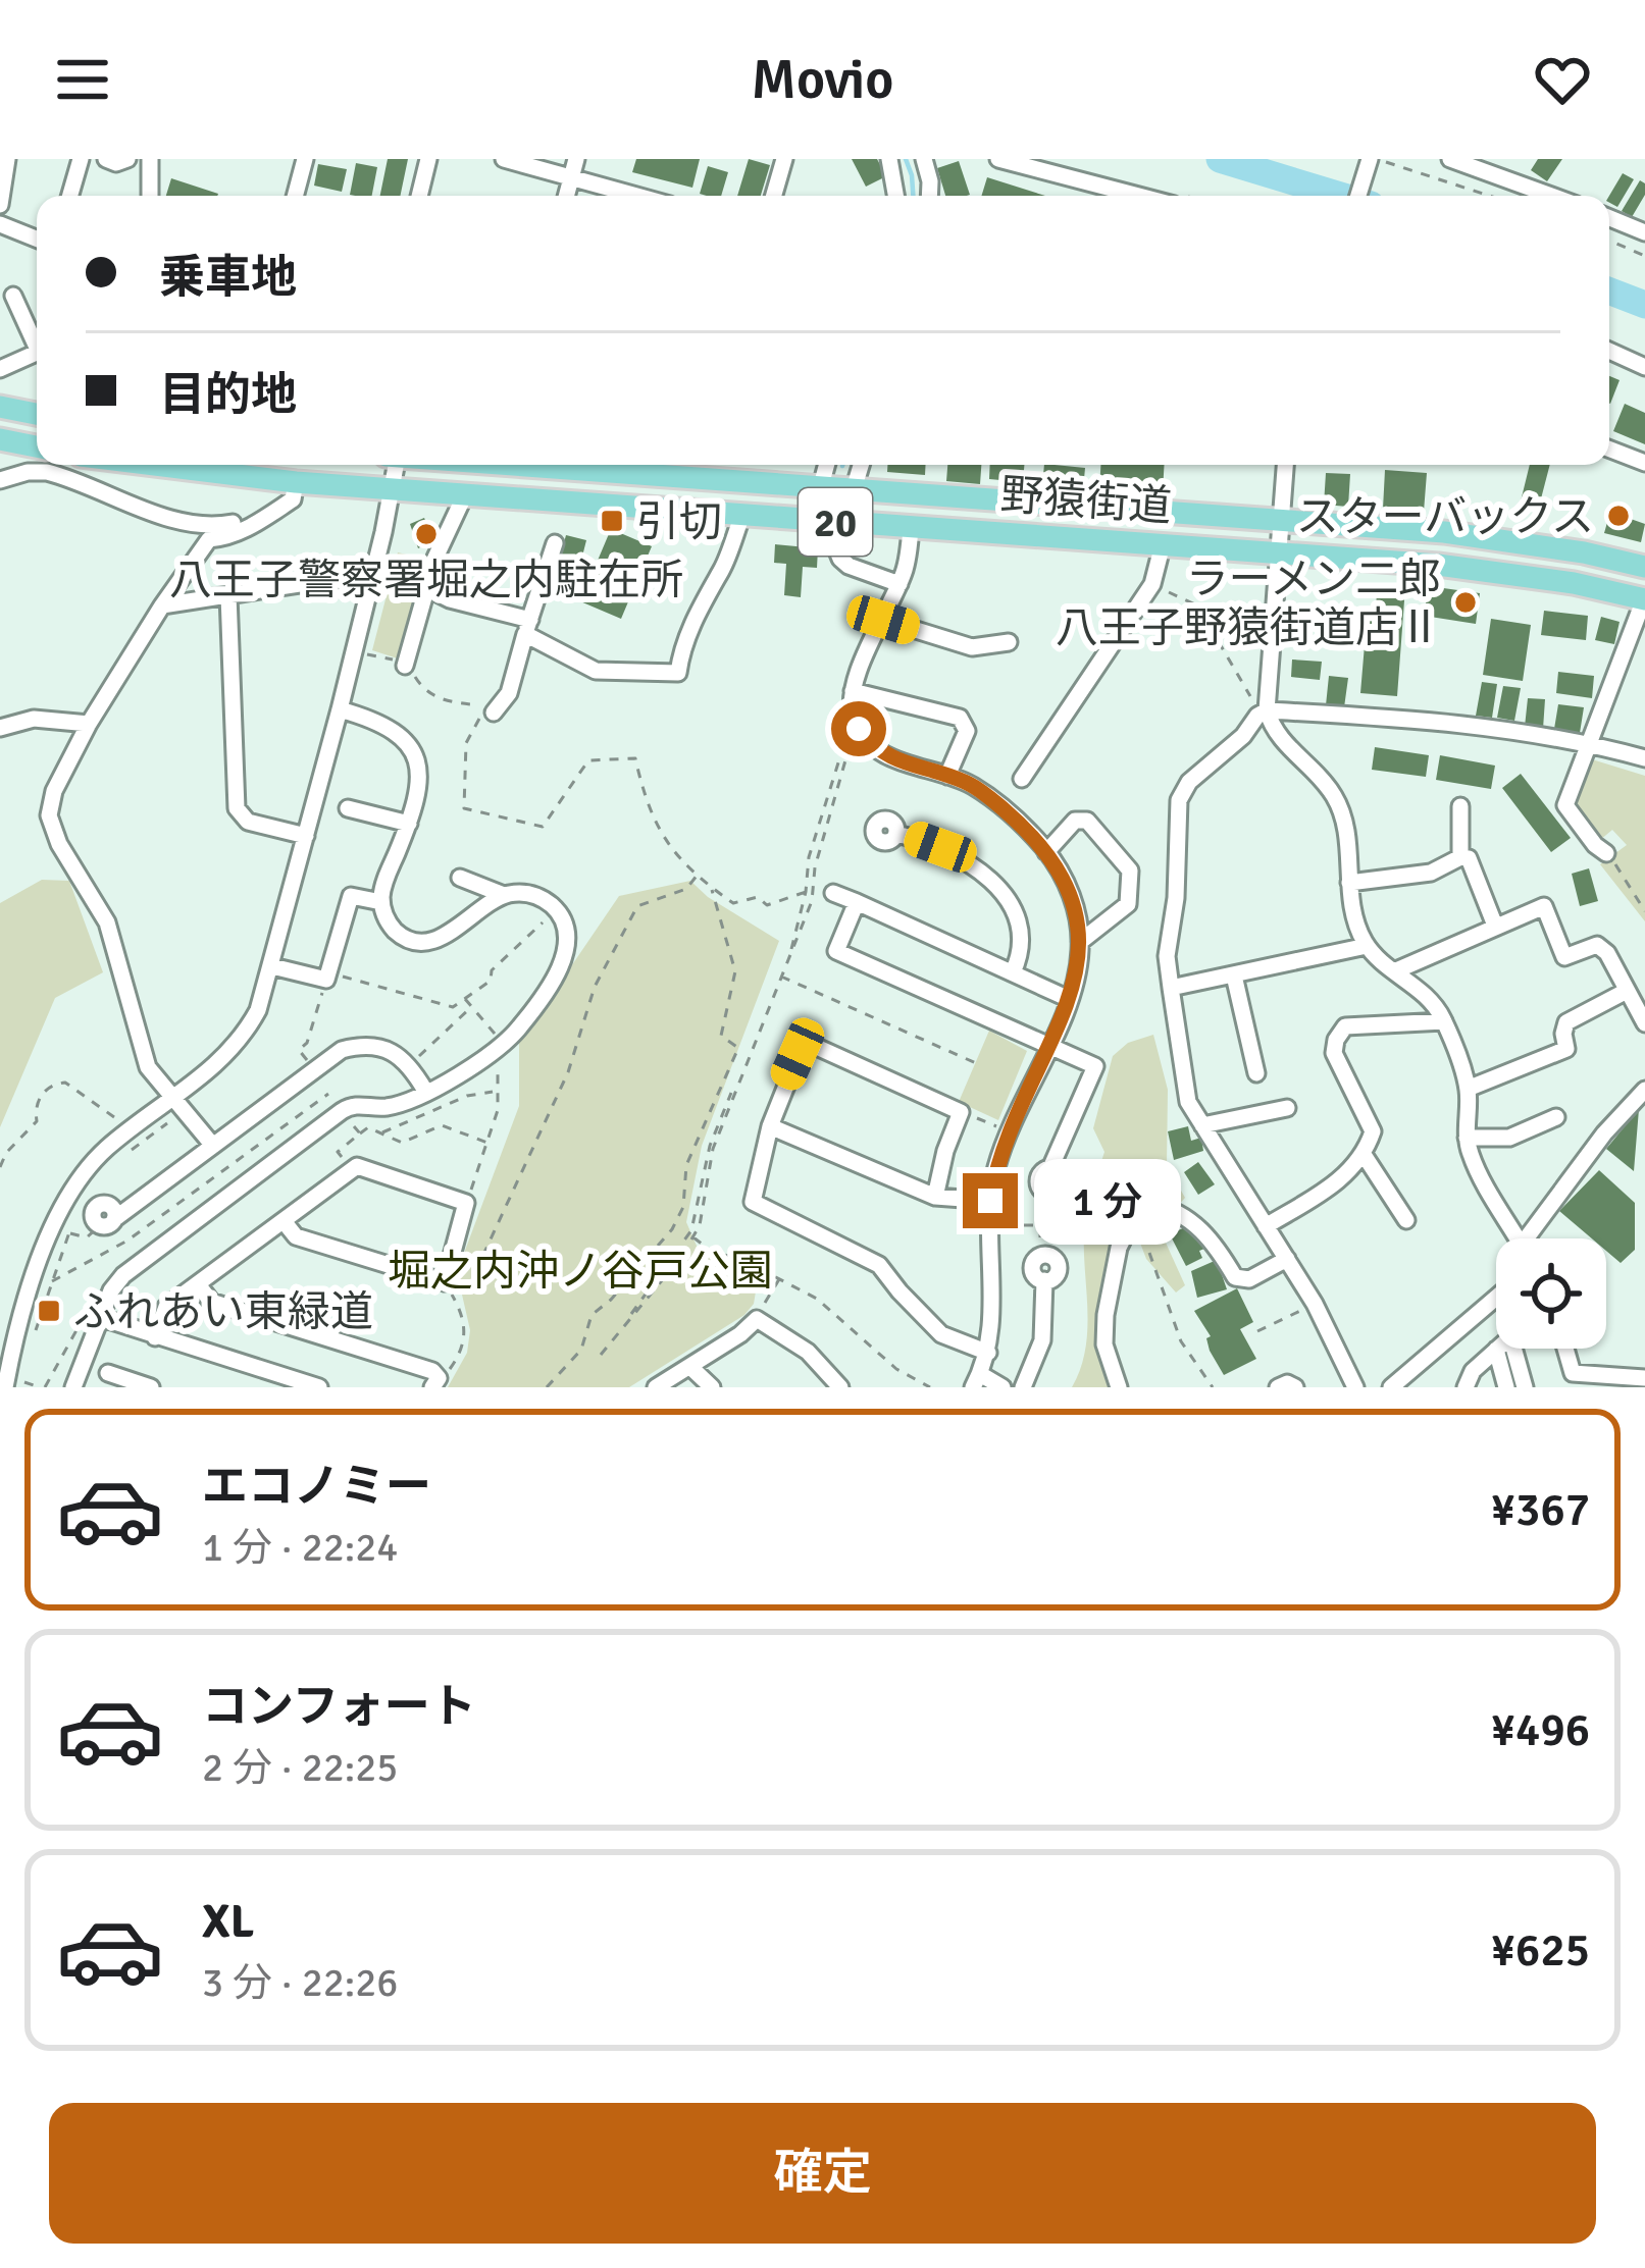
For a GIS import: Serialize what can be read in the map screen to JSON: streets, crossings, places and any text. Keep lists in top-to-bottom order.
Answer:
{
  "streets": {
    "main road": ["野猿街道", "20"]
  },
  "parks": ["堀之内沖ノ谷戸公園"],
  "places": {
    "other": ["スターバックス", "八王子警察署堀之内駐在所", "ラーメン二郎 八王子野猿街道店Ⅱ"],
    "transit": ["引切", "ふれあい東緑道"]
  },
  "page": {
    "header": "Movio",
    "banner": ["乗車地", "目的地"],
    "bubble": "1 分",
    "list": [
      {
        "name": "エコノミー",
        "note": "1 分 · 22:24",
        "value": "¥367"
      },
      {
        "name": "コンフォート",
        "note": "2 分 · 22:25",
        "value": "¥496"
      },
      {
        "name": "XL",
        "note": "3 分 · 22:26",
        "value": "¥625"
      }
    ],
    "buttons": "確定"
  }
}
